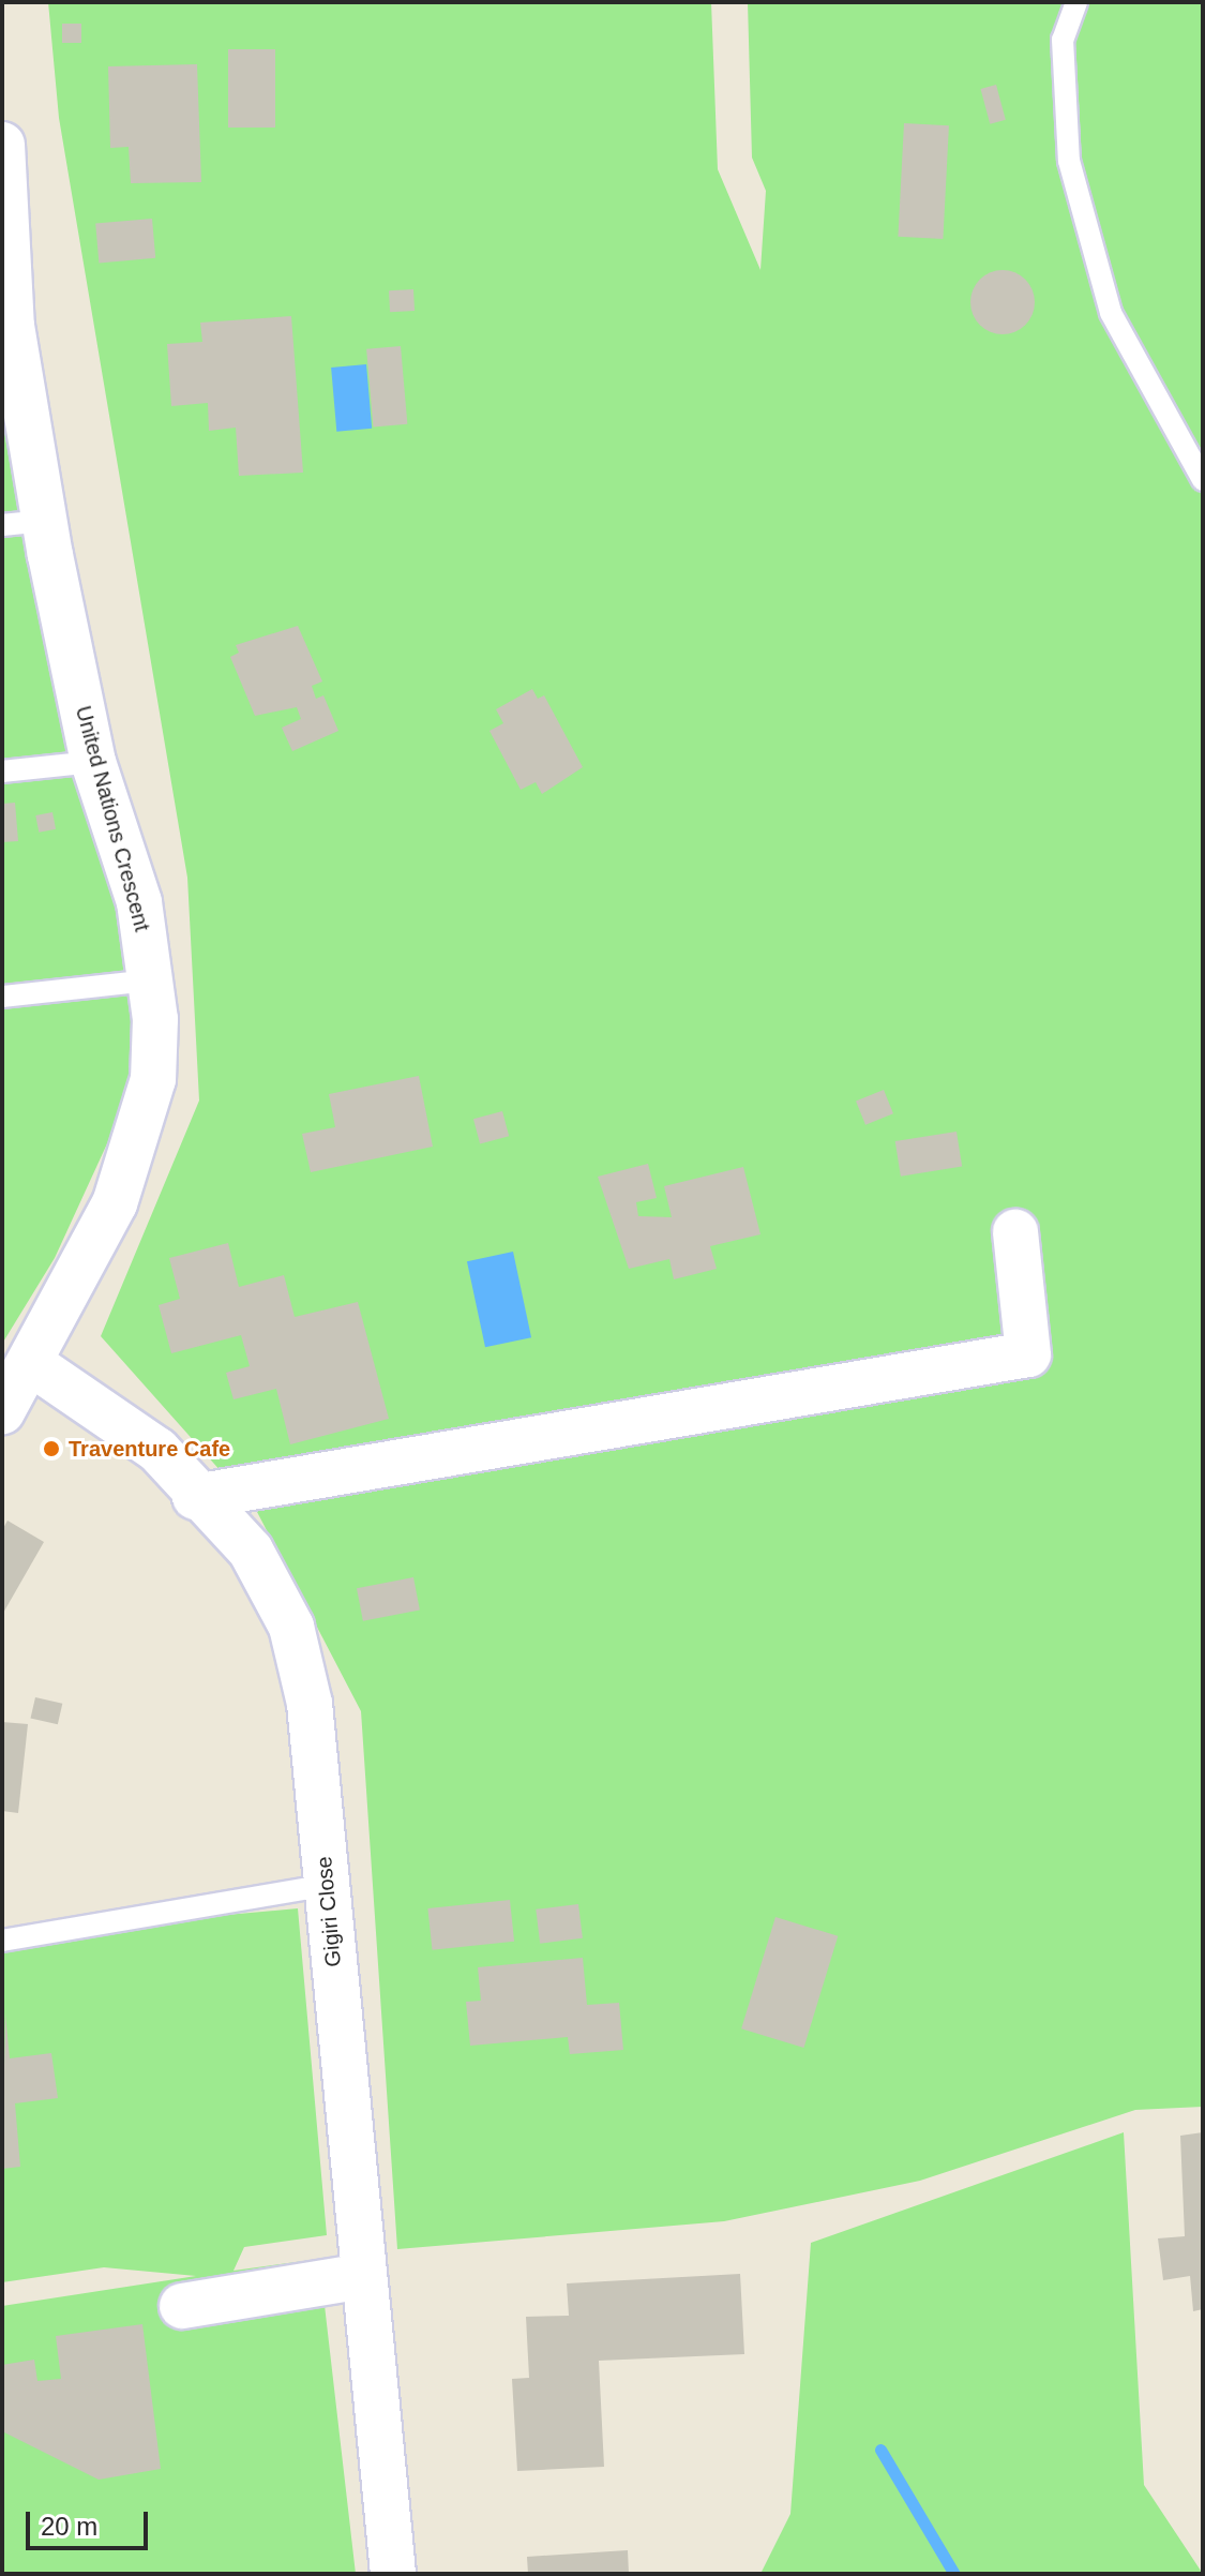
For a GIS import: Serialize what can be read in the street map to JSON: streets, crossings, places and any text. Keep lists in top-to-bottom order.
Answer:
{
  "streets": {
    "street": ["United Nations Crescent", "Gigiri Close"]
  },
  "crossings": [
    ["United Nations Crescent", "Gigiri Close"]
  ],
  "places": ["Traventure Cafe"],
  "scale_bar": "20 m"
}
